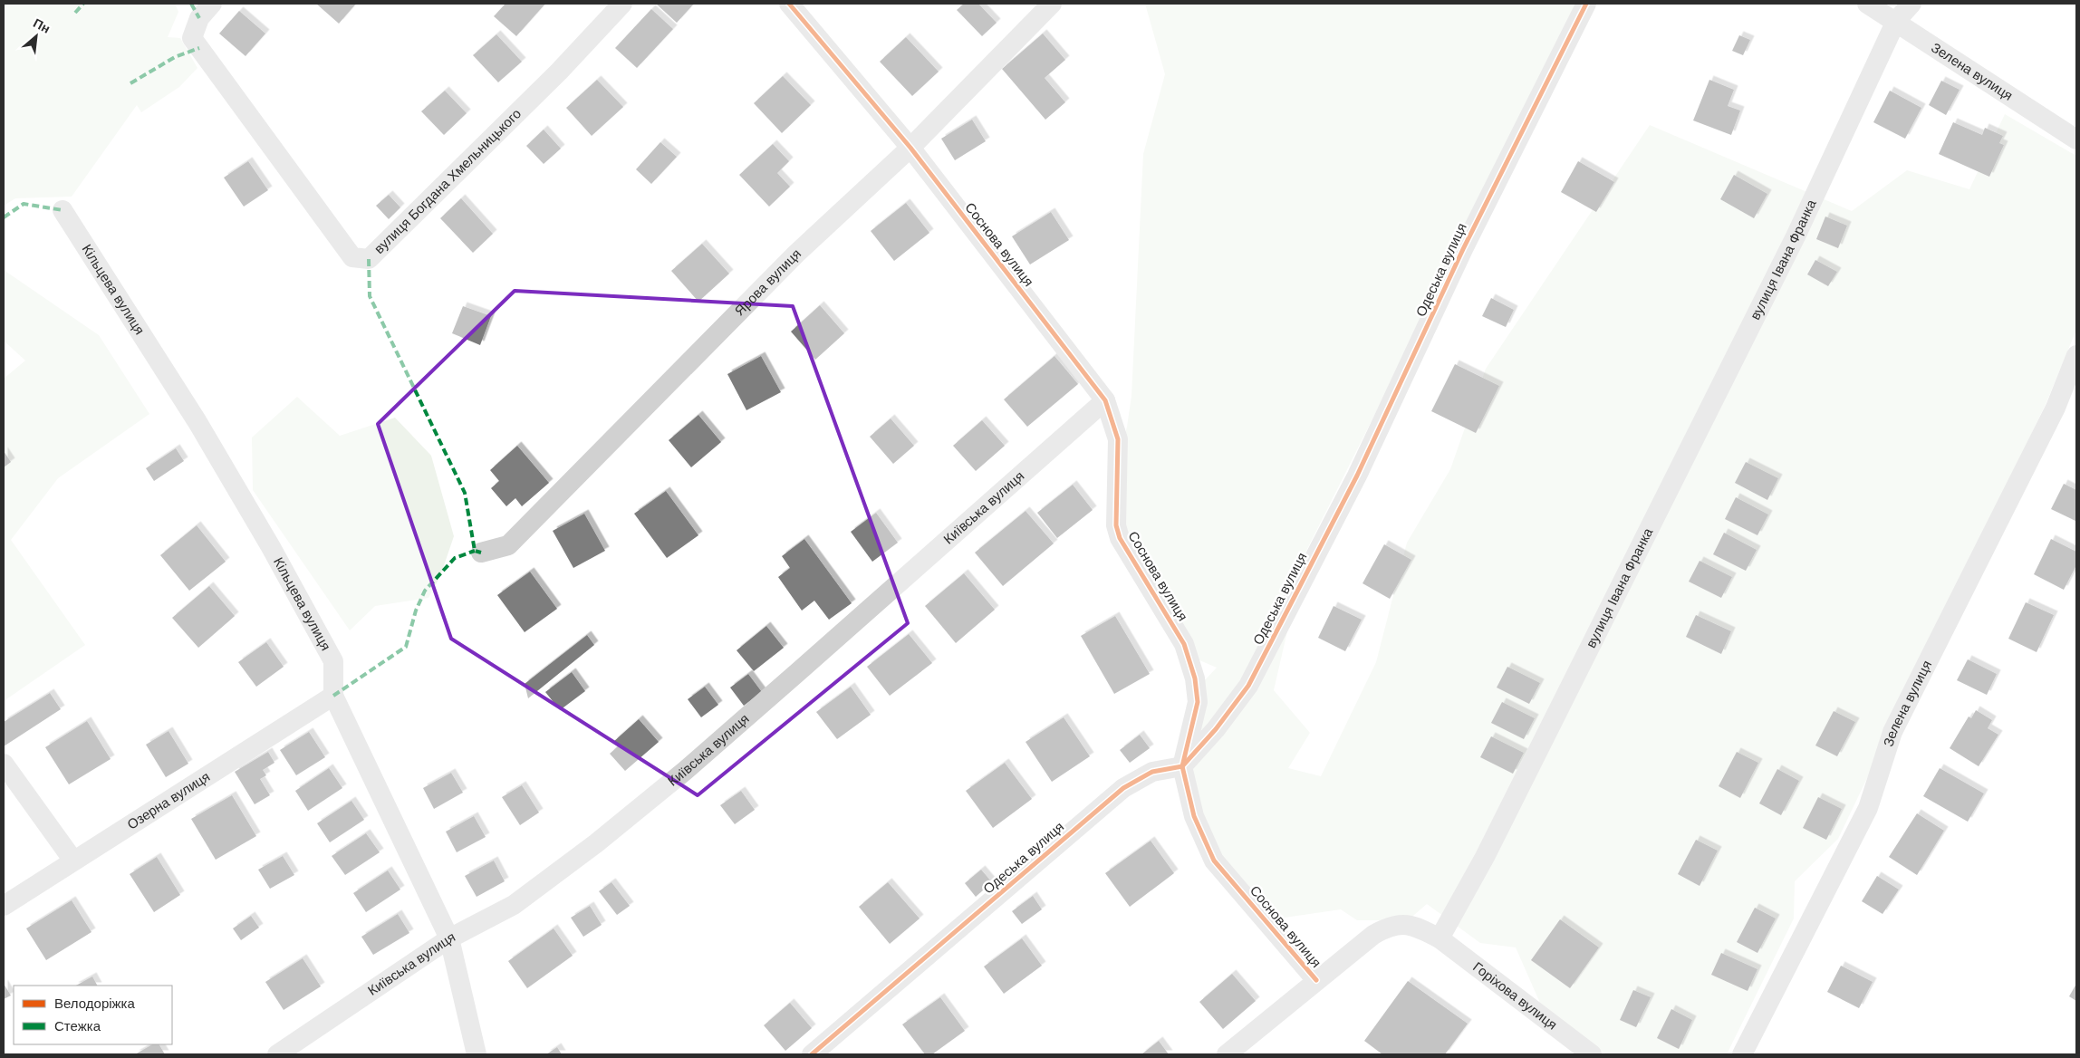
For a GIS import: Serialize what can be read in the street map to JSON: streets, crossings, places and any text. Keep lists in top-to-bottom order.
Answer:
{
  "streets": {
    "street": [
      "Зелена вулиця",
      "вулиця Богдана Хмельницького",
      "Соснова вулиця",
      "вулиця Івана Франка",
      "Одеська вулиця",
      "Ярова вулиця",
      "Кільцева вулиця",
      "Київська вулиця",
      "Озерна вулиця",
      "Горіхова вулиця"
    ]
  },
  "crossings": [
    ["Зелена вулиця", "вулиця Івана Франка"],
    ["Соснова вулиця", "Одеська вулиця"],
    ["Соснова вулиця", "Ярова вулиця"],
    ["Соснова вулиця", "Київська вулиця"],
    ["вулиця Івана Франка", "Горіхова вулиця"],
    ["Кільцева вулиця", "Київська вулиця"],
    ["Кільцева вулиця", "Озерна вулиця"]
  ],
  "legend": ["Велодоріжка", "Стежка"],
  "north": "top right"
}
